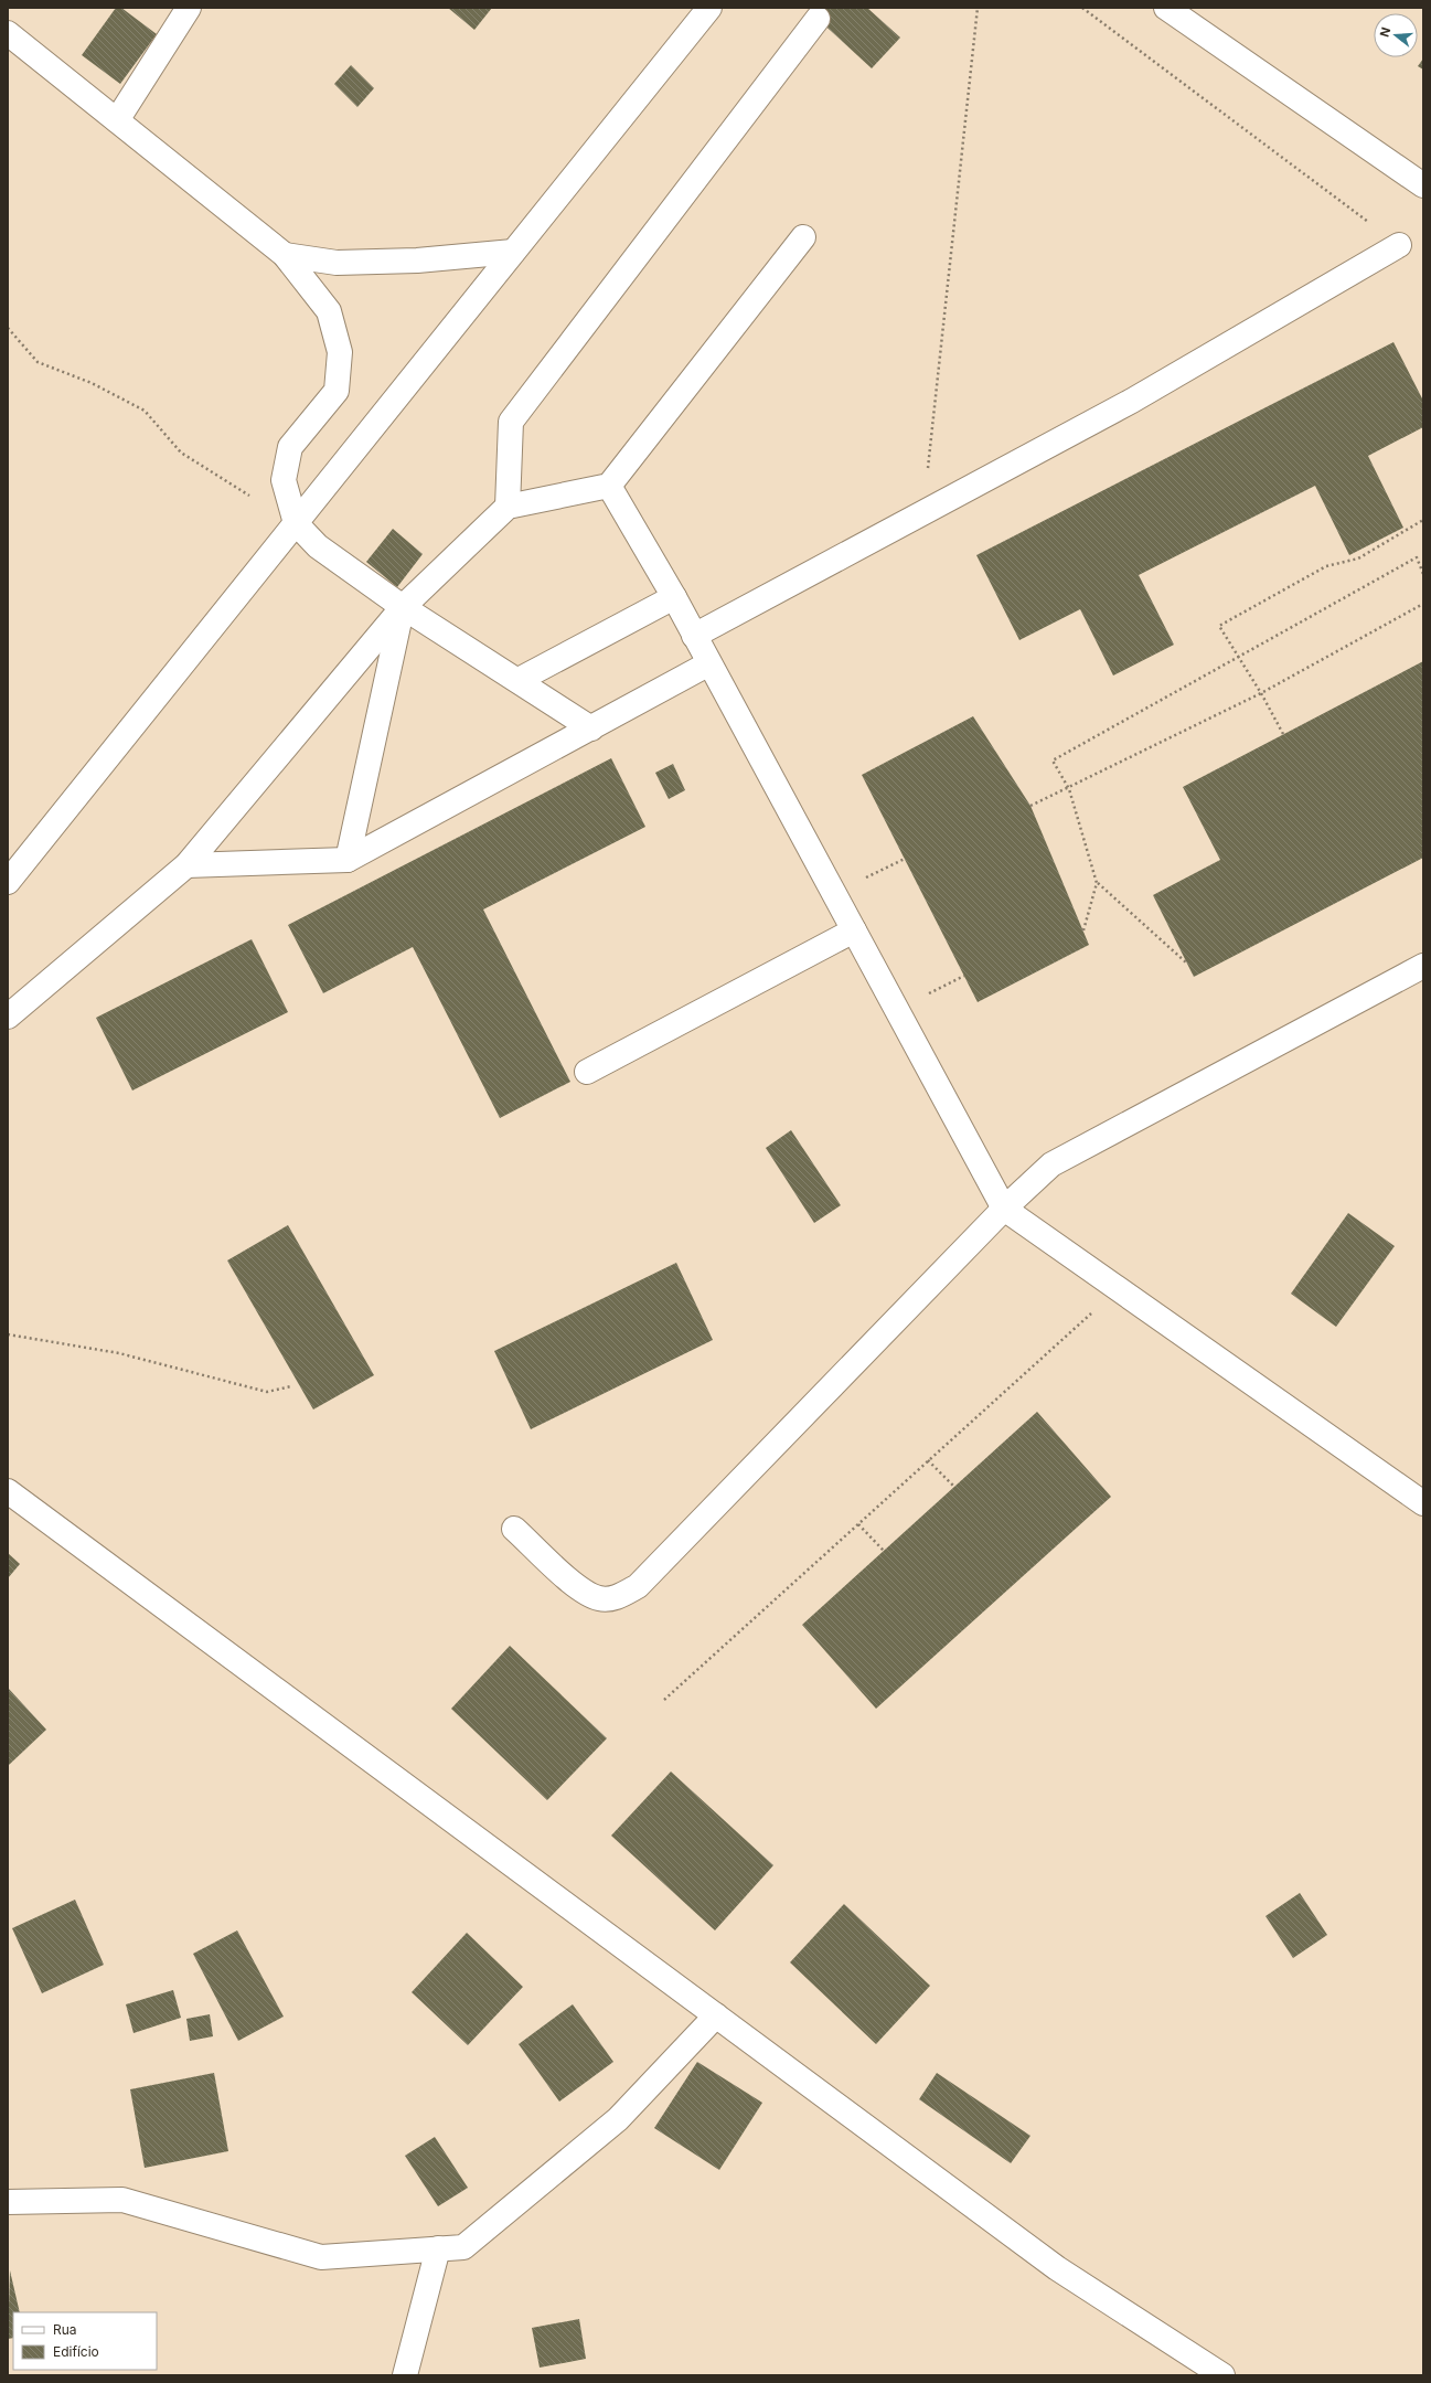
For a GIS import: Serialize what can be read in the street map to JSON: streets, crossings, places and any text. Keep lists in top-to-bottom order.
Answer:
{
  "legend": ["Rua", "Edifício"],
  "north": "left"
}
